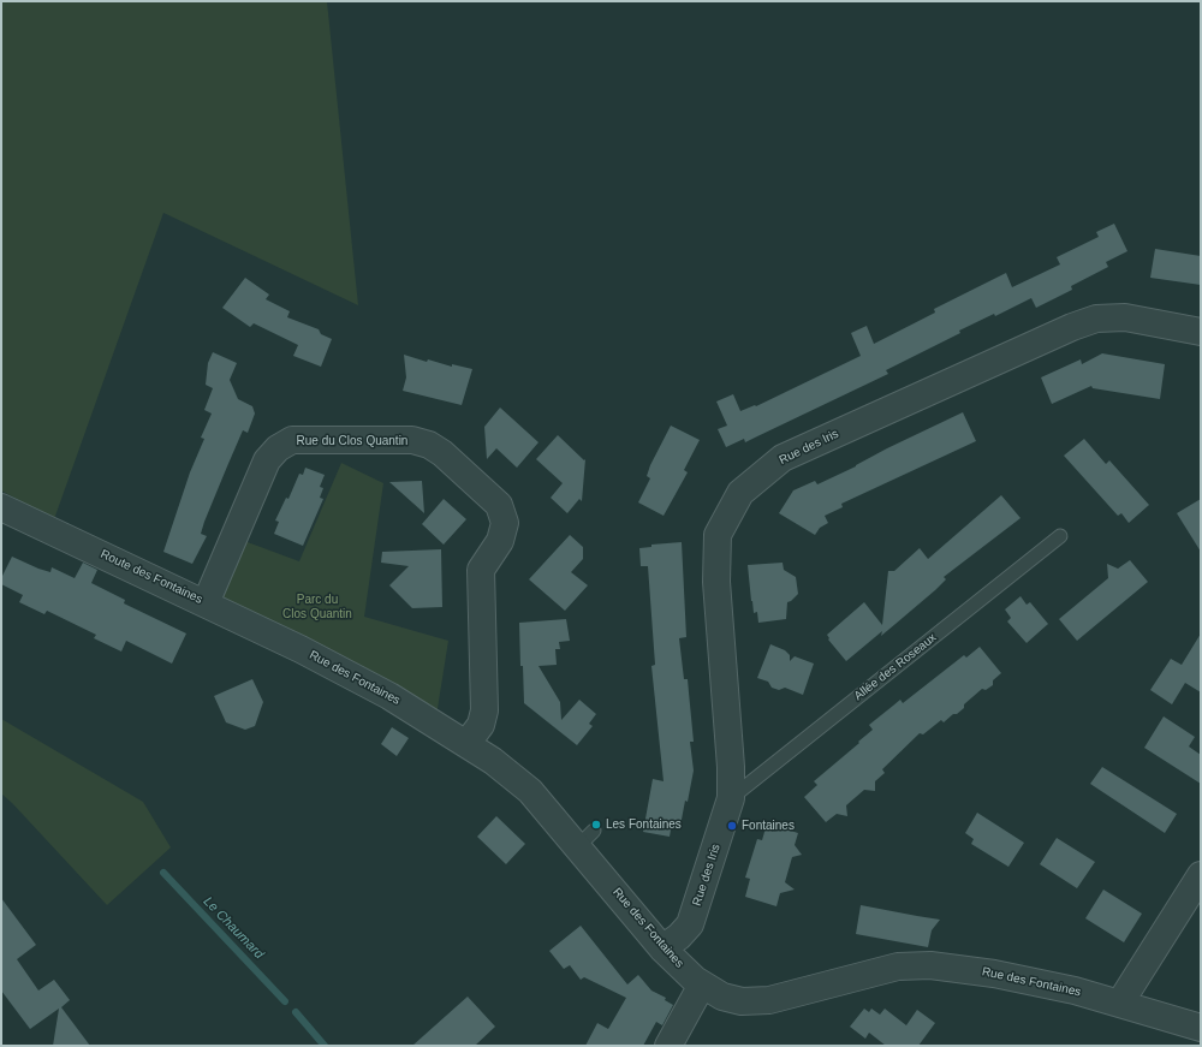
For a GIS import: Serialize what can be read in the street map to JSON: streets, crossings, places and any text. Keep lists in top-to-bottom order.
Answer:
{
  "streets": {
    "street": [
      "Rue du Clos Quantin",
      "Rue des Iris",
      "Route des Fontaines",
      "Rue des Fontaines"
    ],
    "lane": ["Allée des Roseaux"]
  },
  "crossings": [
    ["Rue du Clos Quantin", "Route des Fontaines"],
    ["Rue du Clos Quantin", "Rue des Fontaines"],
    ["Rue des Iris", "Allée des Roseaux"],
    ["Rue des Iris", "Rue des Fontaines"],
    ["Route des Fontaines", "Rue des Fontaines"]
  ],
  "water": ["Le Chaumard"],
  "parks": ["Parc du Clos Quantin"],
  "places": ["Les Fontaines", "Fontaines"]
}
